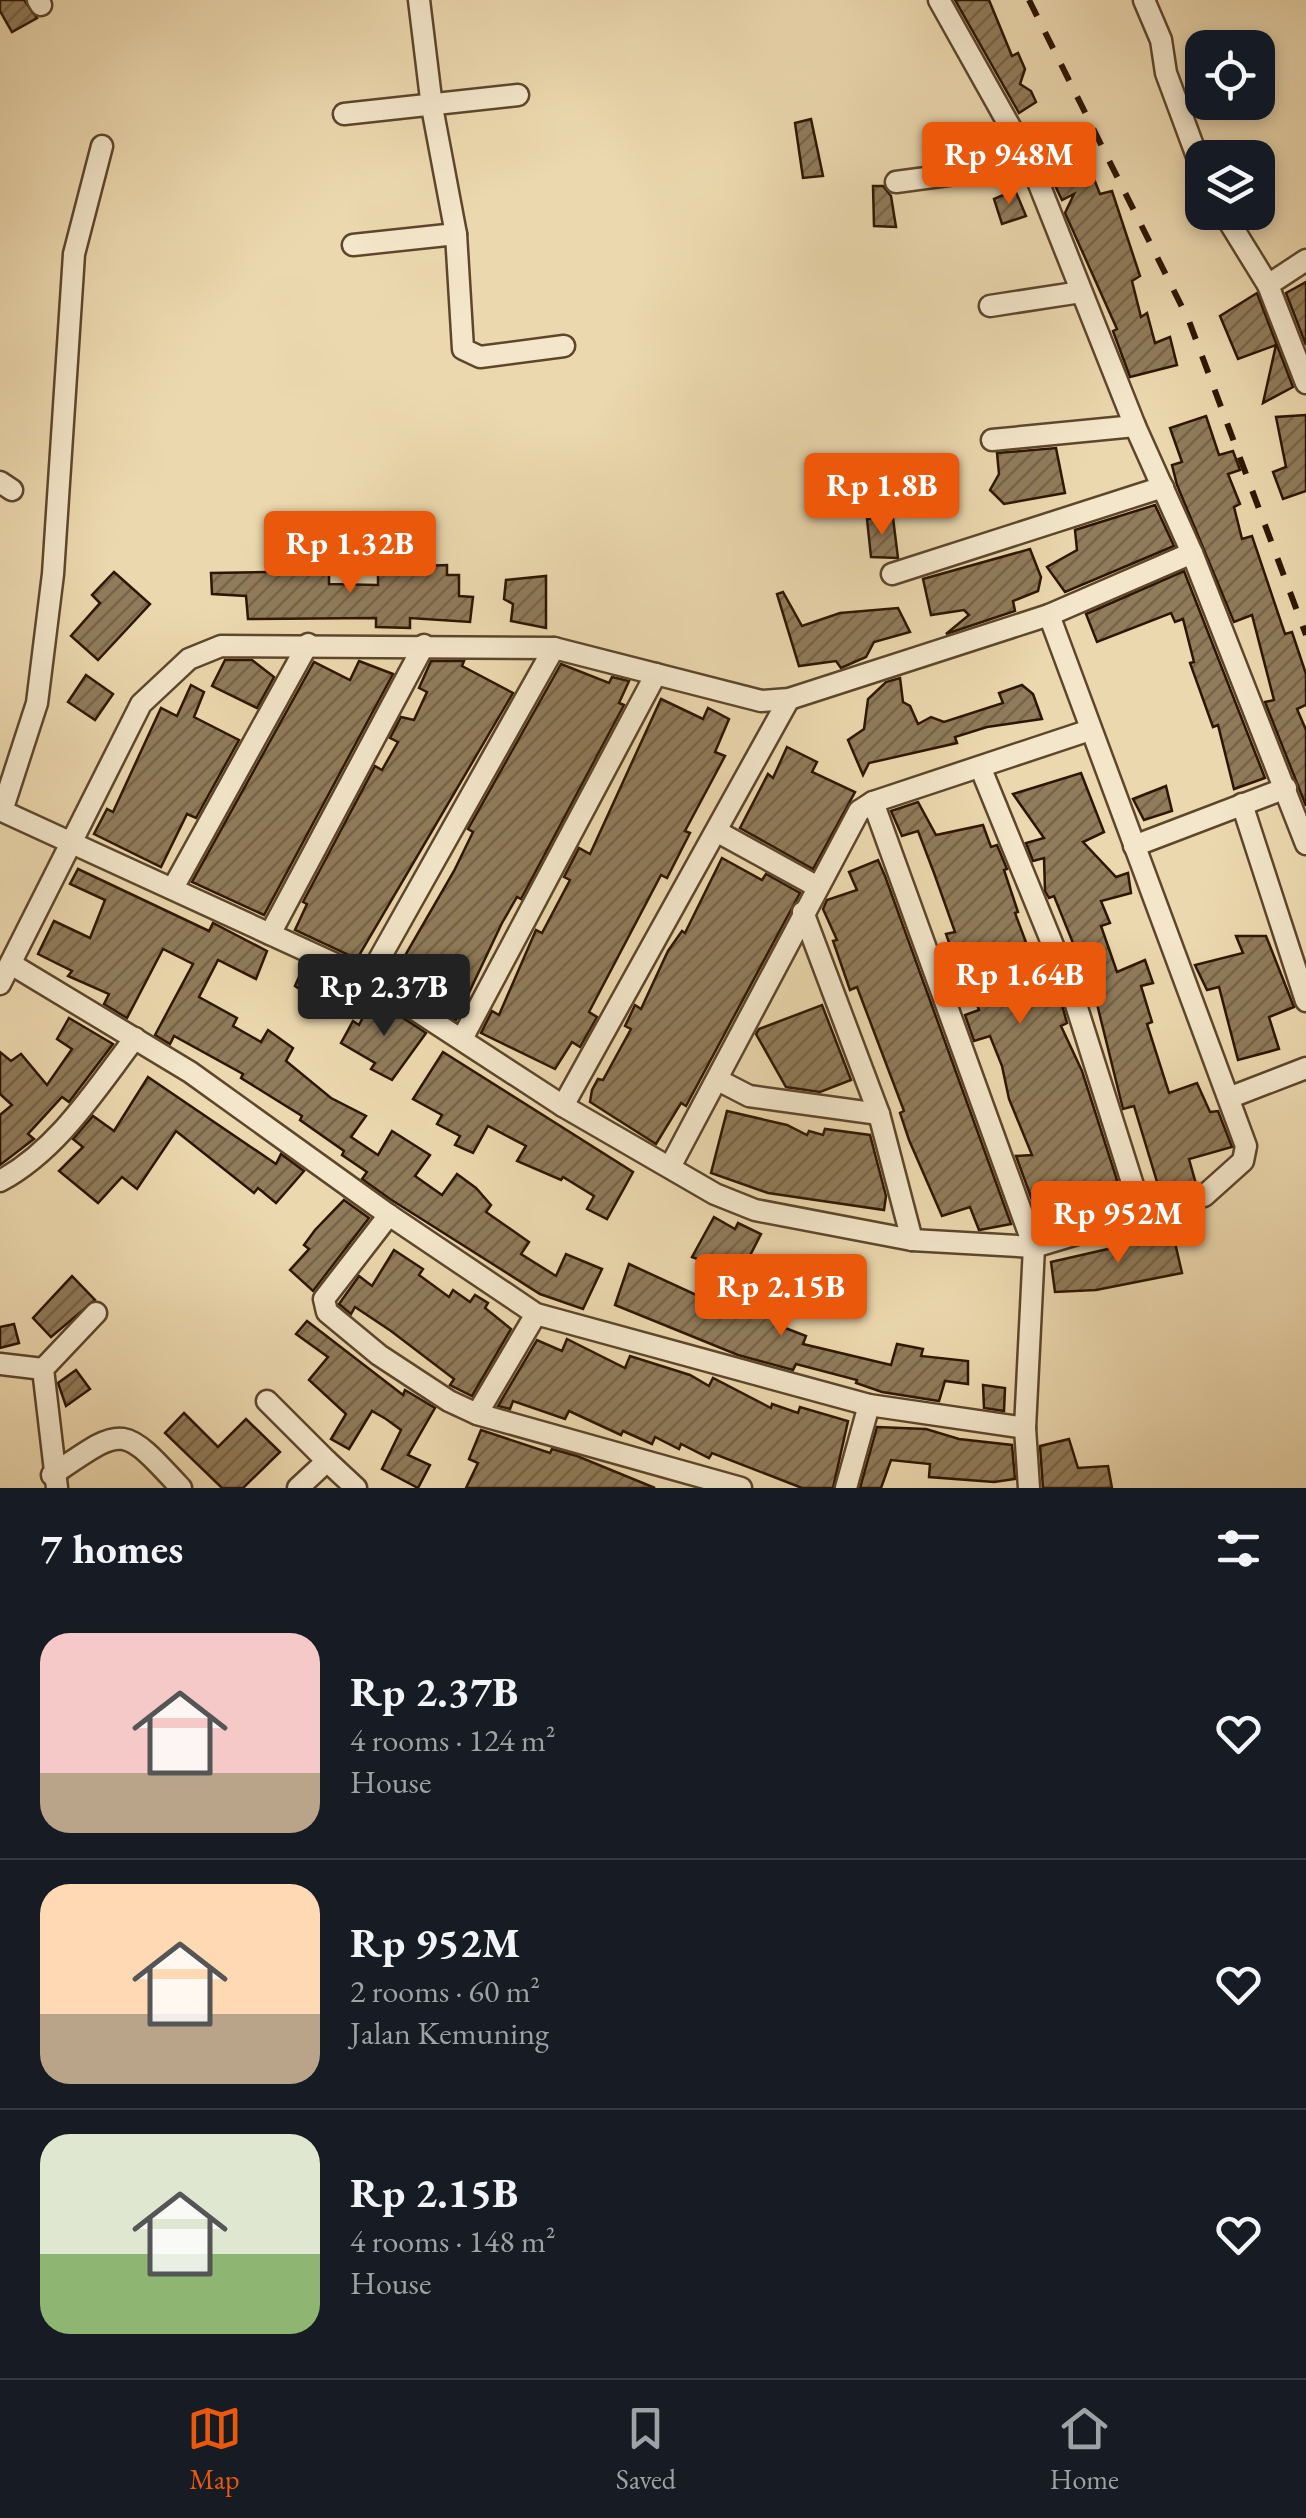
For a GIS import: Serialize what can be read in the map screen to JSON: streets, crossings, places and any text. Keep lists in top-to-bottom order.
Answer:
{
  "page": {
    "price": [
      "Rp 948M",
      "Rp 1.8B",
      "Rp 1.32B",
      "Rp 1.64B",
      "Rp 2.37B",
      "Rp 952M",
      "Rp 2.15B"
    ],
    "heading": "7 homes",
    "list": [
      {
        "name": "Rp 2.37B",
        "note": "4 rooms · 124 m² · House"
      },
      {
        "name": "Rp 952M",
        "note": "2 rooms · 60 m² · Jalan Kemuning"
      },
      {
        "name": "Rp 2.15B",
        "note": "4 rooms · 148 m² · House"
      }
    ],
    "tabs": ["Map", "Saved", "Home"]
  }
}
